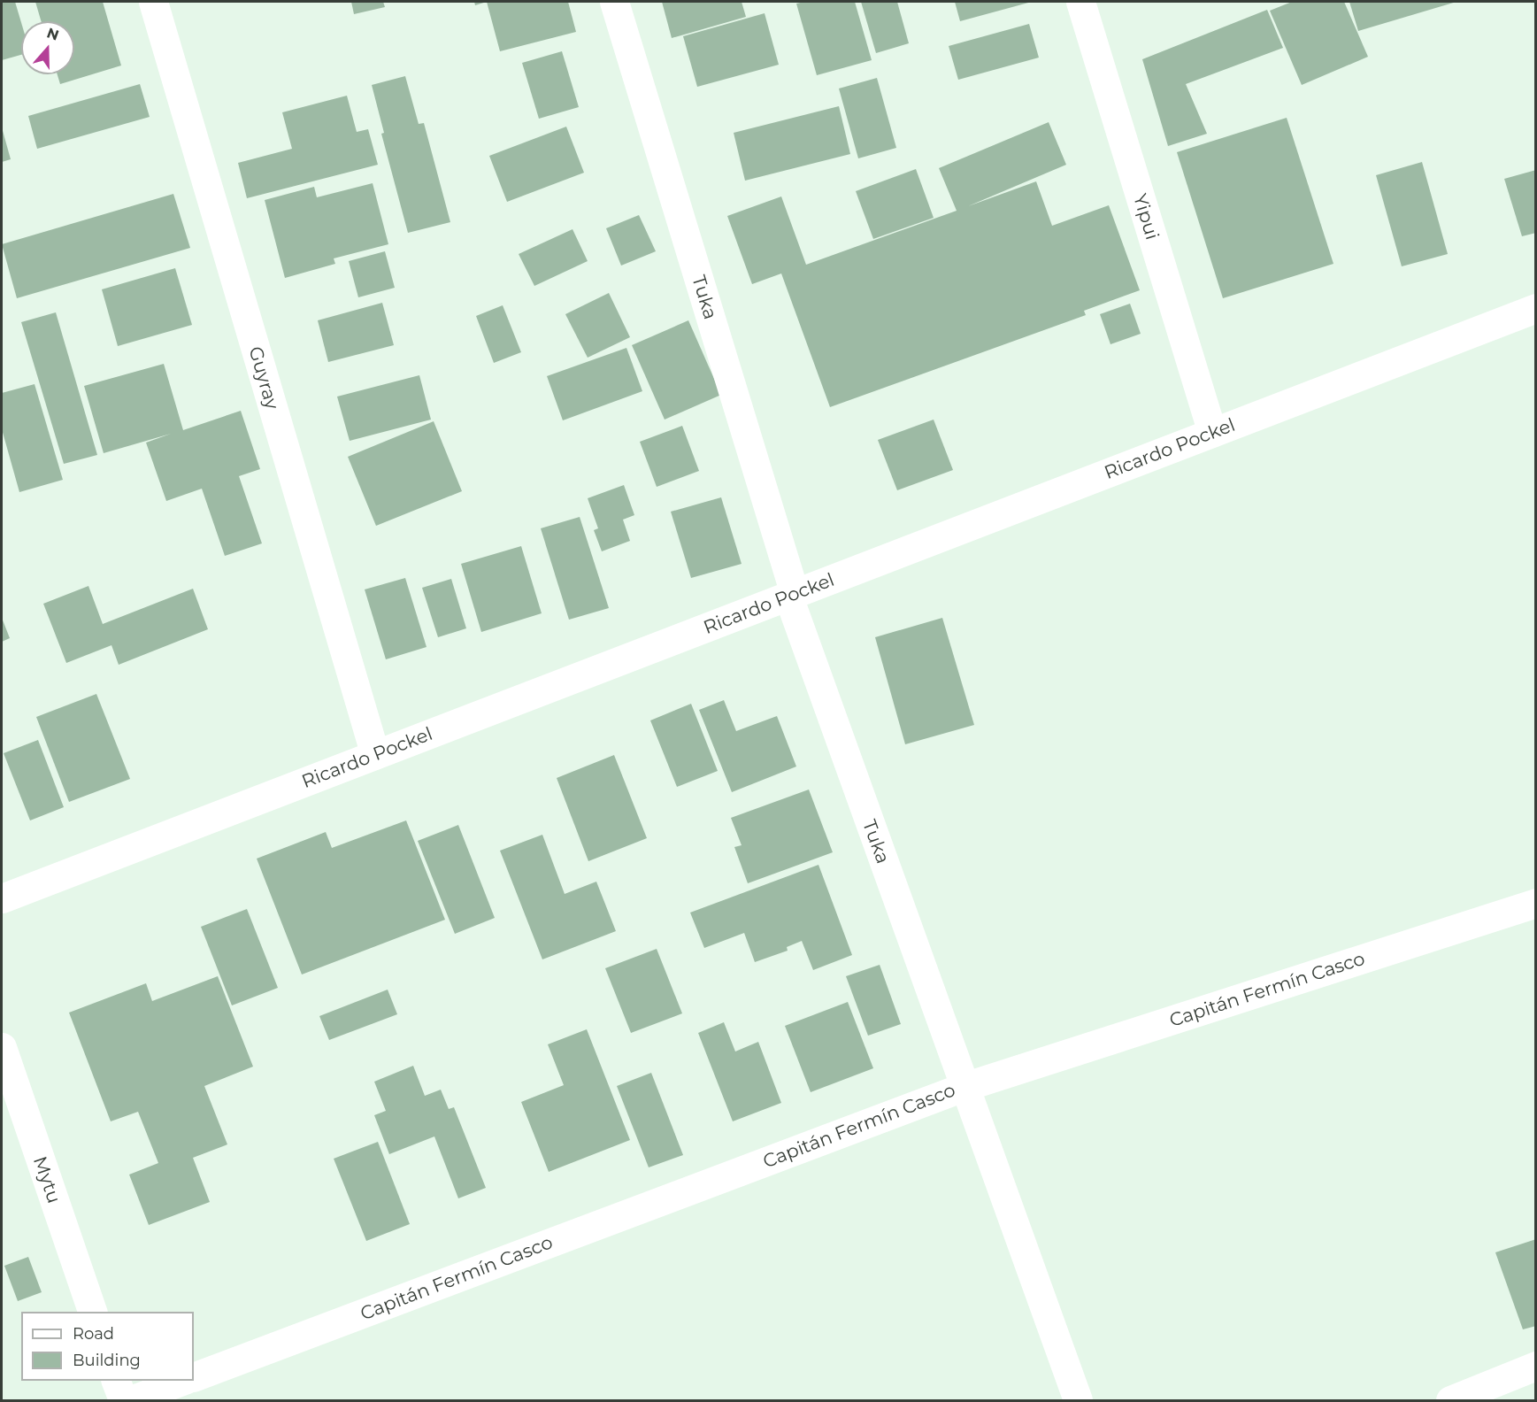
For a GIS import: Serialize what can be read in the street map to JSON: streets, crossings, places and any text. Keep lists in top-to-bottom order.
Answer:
{
  "streets": {
    "street": [
      "Yipui",
      "Tuka",
      "Guyray",
      "Ricardo Pockel",
      "Capitán Fermín Casco",
      "Mytu"
    ]
  },
  "crossings": [
    ["Yipui", "Ricardo Pockel"],
    ["Tuka", "Ricardo Pockel"],
    ["Tuka", "Capitán Fermín Casco"],
    ["Guyray", "Ricardo Pockel"]
  ],
  "legend": ["Road", "Building"],
  "north": "top"
}
